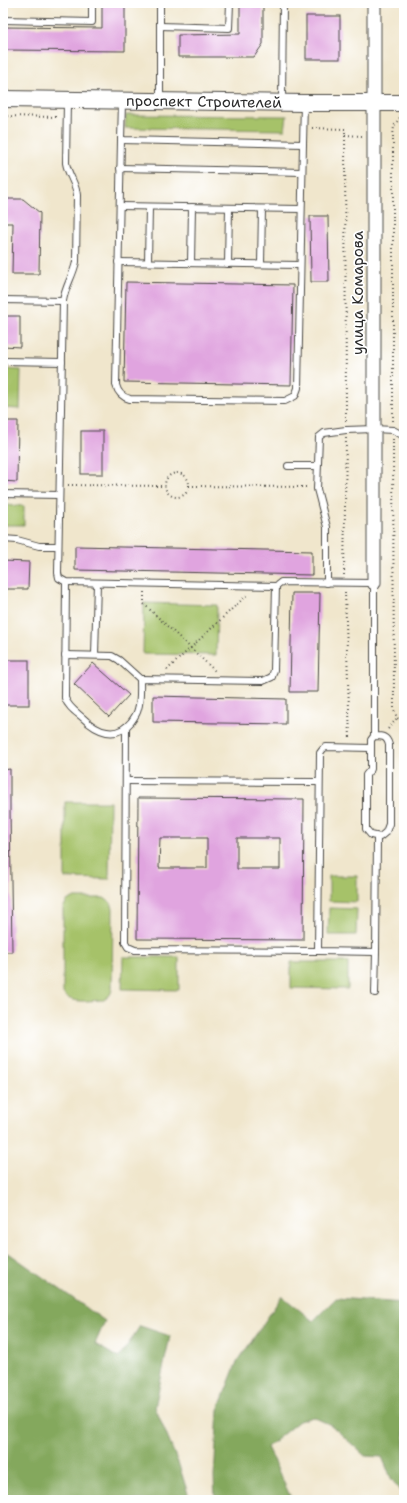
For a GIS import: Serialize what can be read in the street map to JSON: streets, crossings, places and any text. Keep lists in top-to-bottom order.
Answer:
{
  "streets": {
    "street": ["проспект Строителей", "улица Комарова"]
  },
  "crossings": [
    ["проспект Строителей", "улица Комарова"]
  ]
}
